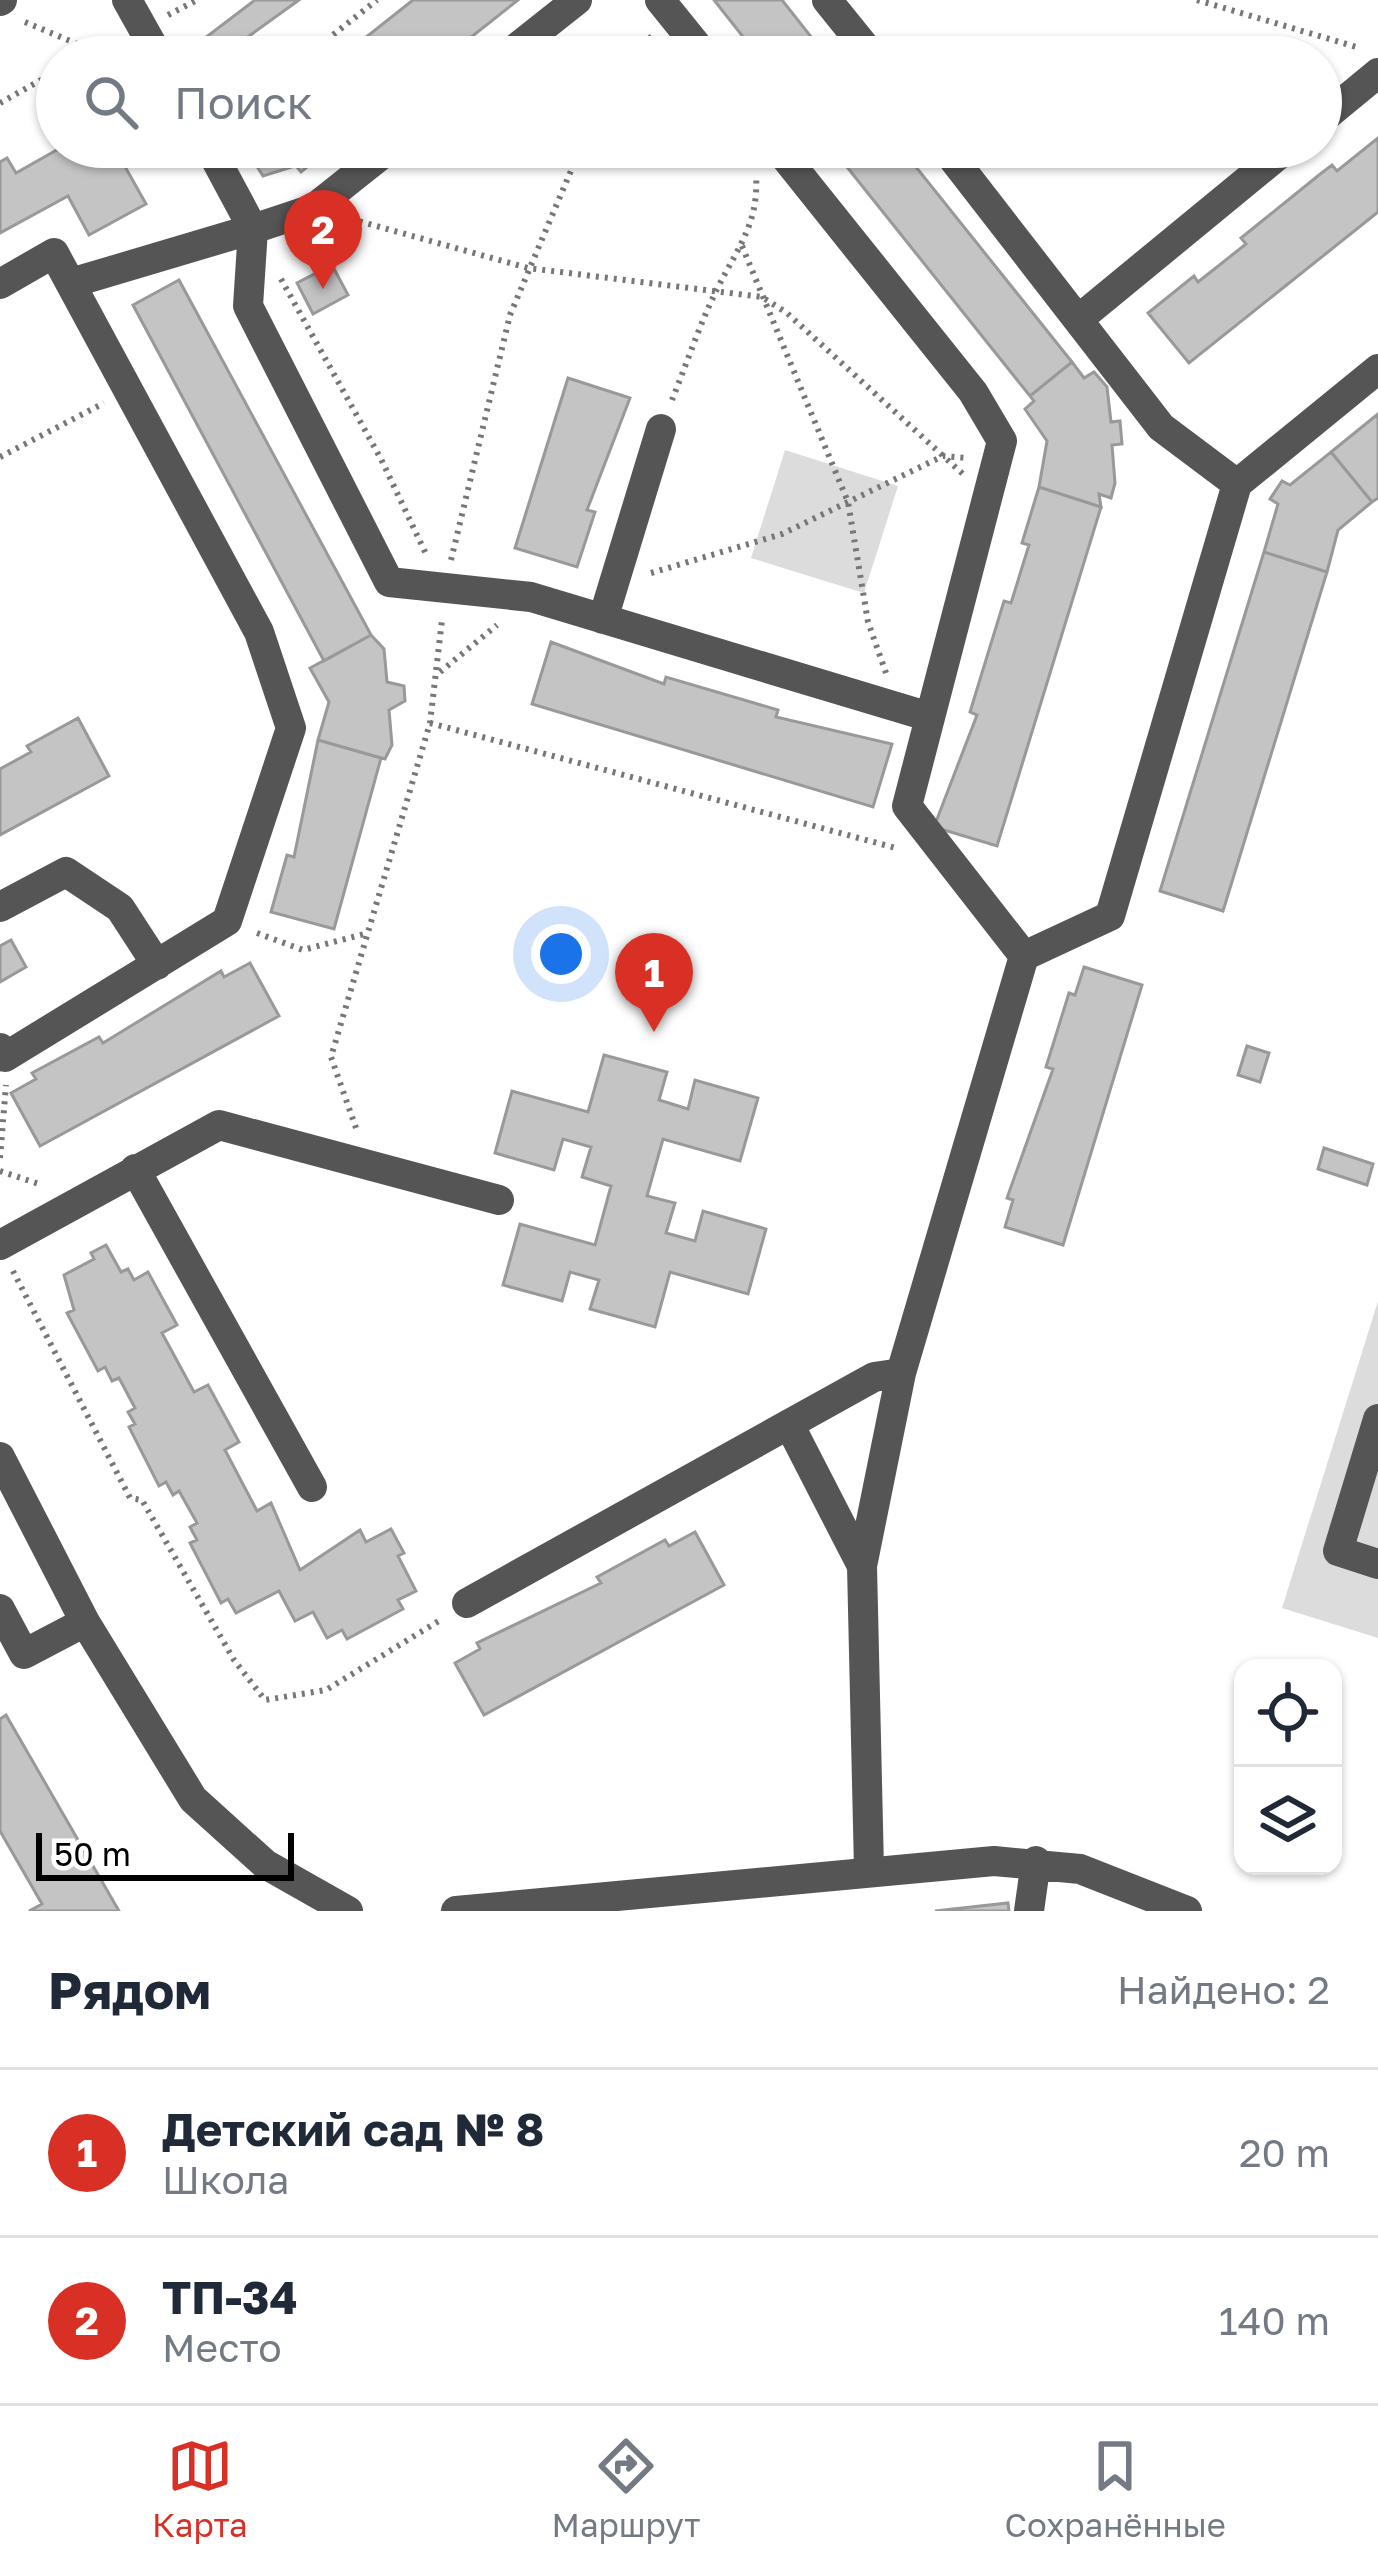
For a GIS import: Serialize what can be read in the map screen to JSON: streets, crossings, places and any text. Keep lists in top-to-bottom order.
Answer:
{
  "scale_bar": "50 m",
  "page": {
    "search": "Поиск",
    "pins": ["2", "1"],
    "scale": "50 m",
    "heading": ["Рядом", "Найдено: 2"],
    "list": [
      {
        "mark": "1",
        "name": "Детский сад № 8",
        "note": "Школа",
        "value": "20 m"
      },
      {
        "mark": "2",
        "name": "ТП-34",
        "note": "Место",
        "value": "140 m"
      }
    ],
    "nav": ["Карта", "Маршрут", "Сохранённые"]
  }
}
